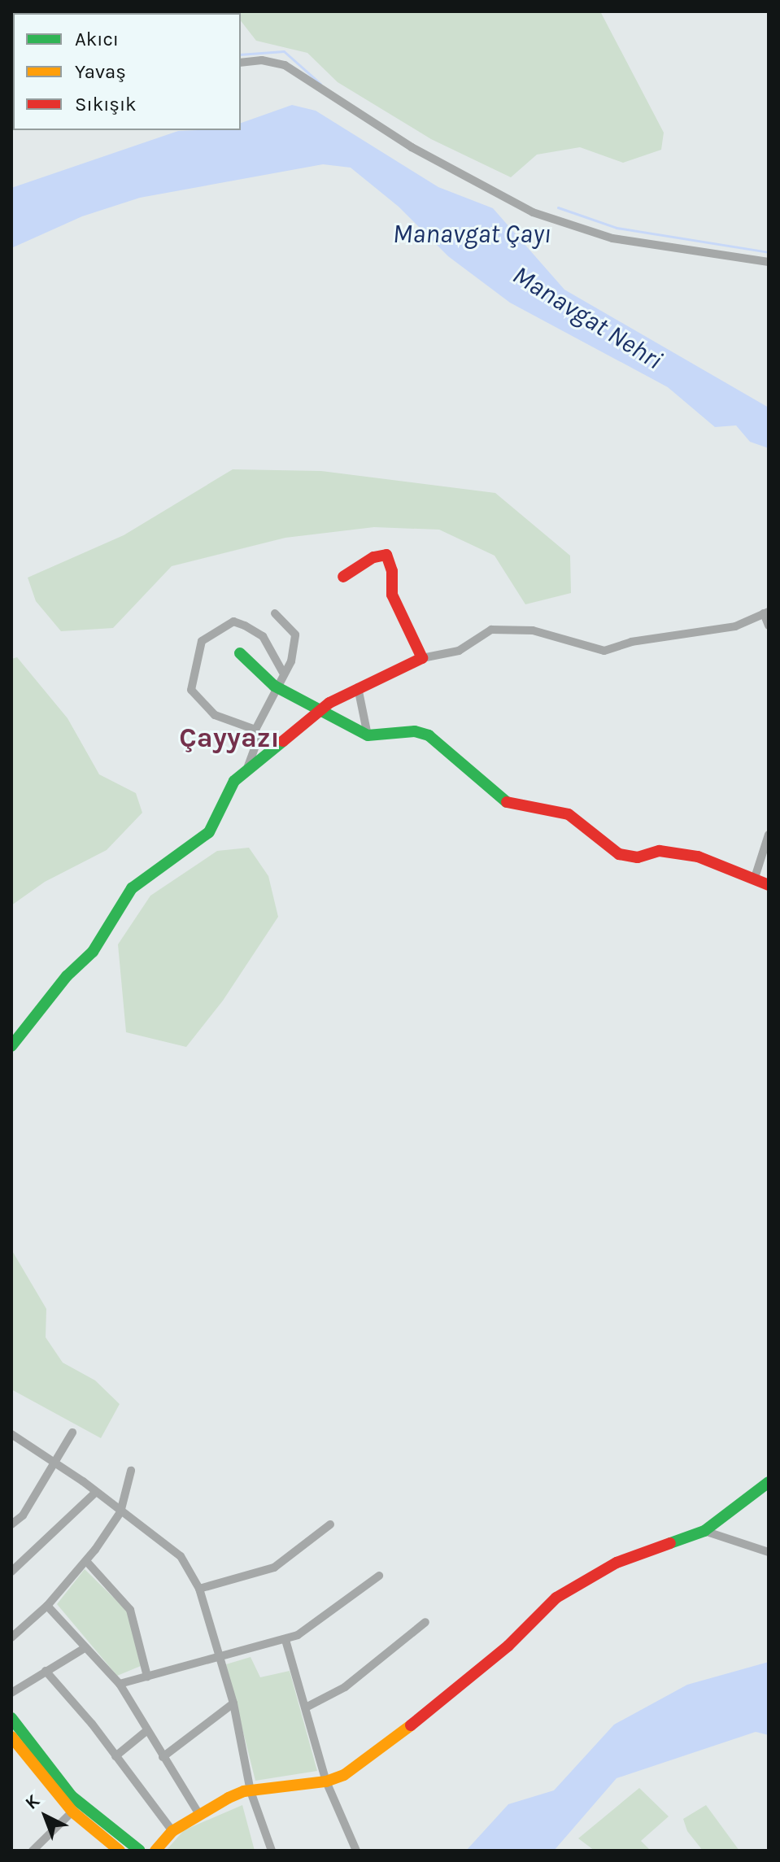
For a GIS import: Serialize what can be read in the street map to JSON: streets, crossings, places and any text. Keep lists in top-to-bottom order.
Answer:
{
  "districts": ["Çayyazı"],
  "water": ["Manavgat Çayı", "Manavgat Nehri"],
  "legend": ["Akıcı", "Yavaş", "Sıkışık"],
  "north": "top left"
}
